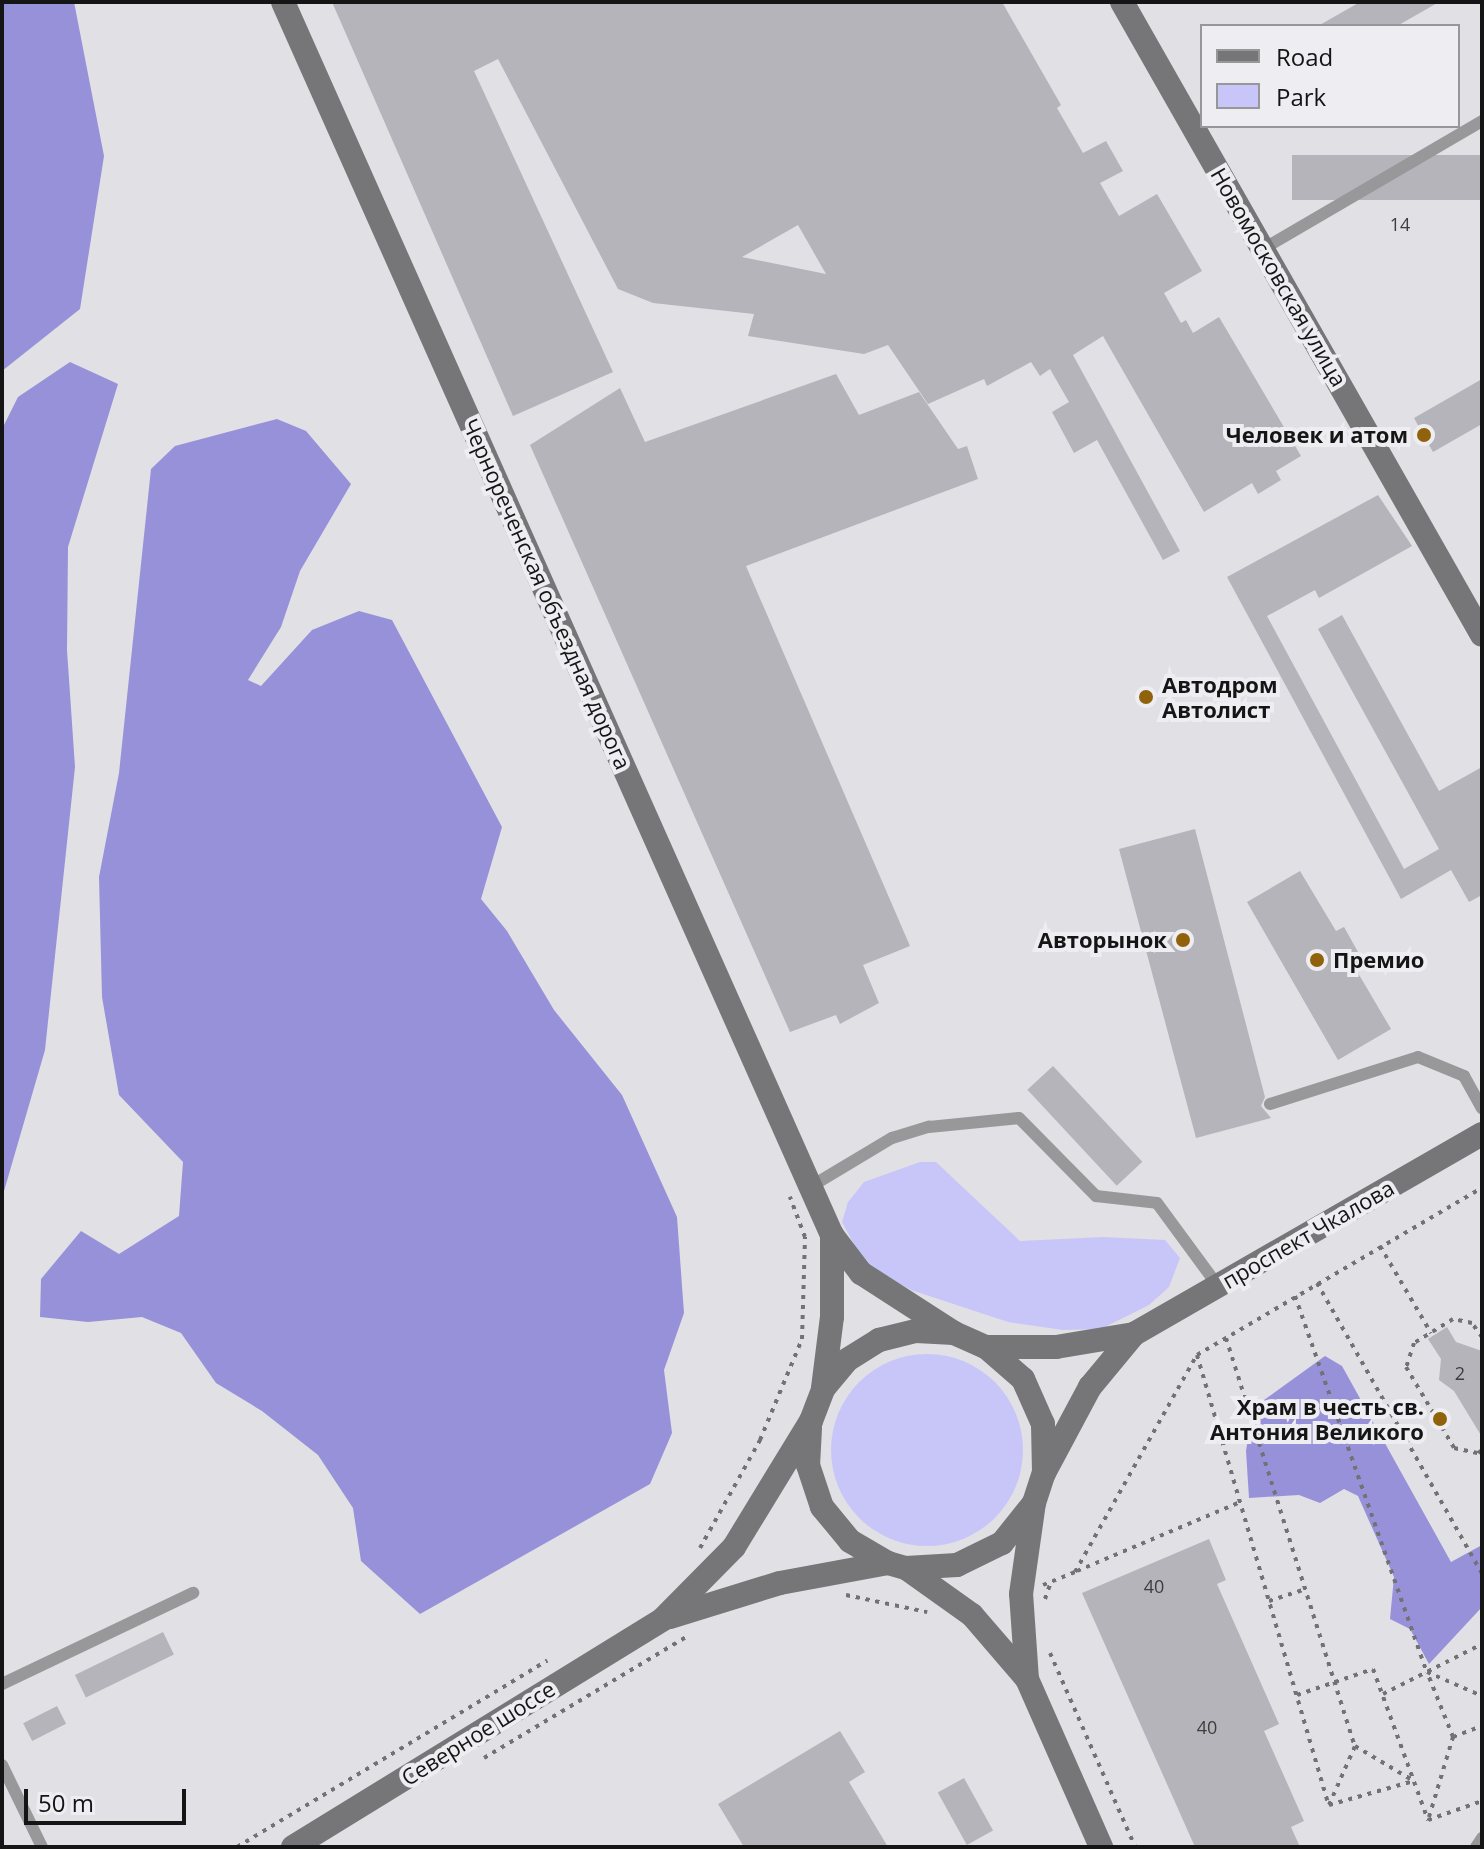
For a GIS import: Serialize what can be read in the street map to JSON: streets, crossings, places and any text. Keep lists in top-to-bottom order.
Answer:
{
  "streets": {
    "main road": [
      "Новомосковская улица",
      "Чернореченская объездная дорога",
      "проспект Чкалова",
      "Северное шоссе"
    ]
  },
  "places": [
    "Человек и атом",
    "Автодром Автолист",
    "Авторынок",
    "Премио",
    "Храм в честь св. Антония Великого"
  ],
  "house_numbers": [
    "14",
    "2",
    "40",
    "40"
  ],
  "legend": ["Road", "Park"],
  "scale_bar": "50 m"
}
